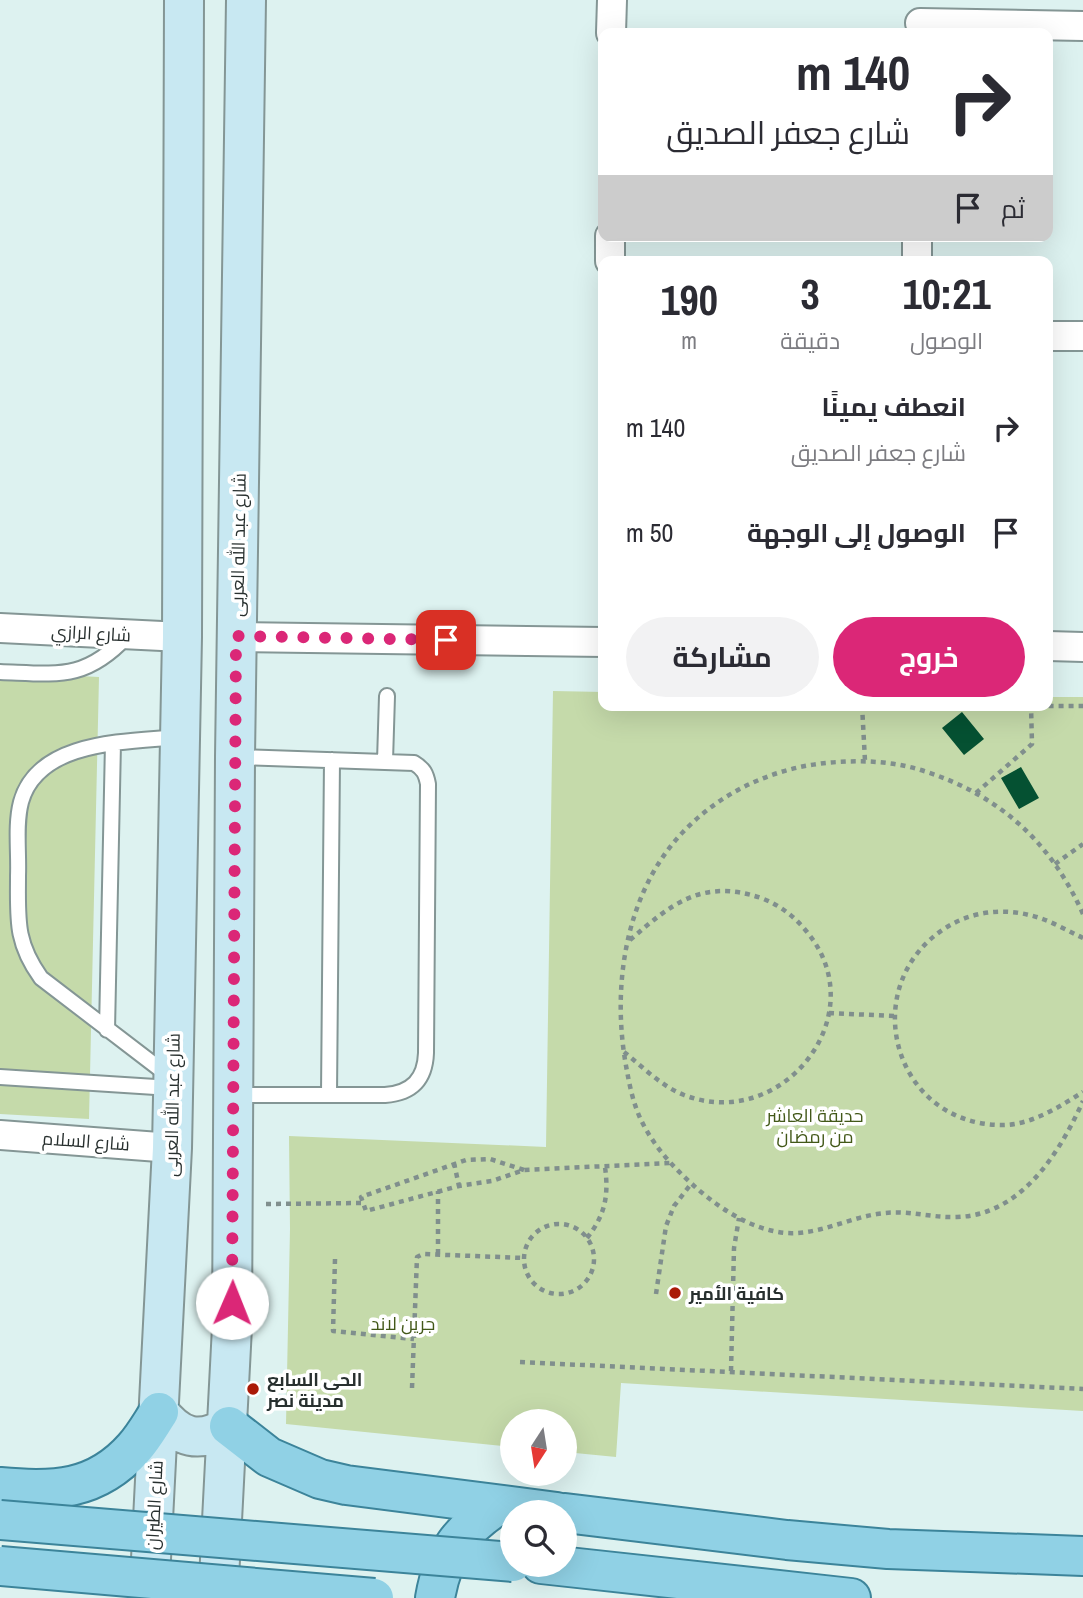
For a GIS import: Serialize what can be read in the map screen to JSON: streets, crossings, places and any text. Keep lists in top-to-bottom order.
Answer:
{
  "streets": {
    "main road": ["شارع عبد الله العربى", "شارع الطيران"],
    "street": ["شارع الرازي", "شارع السلام"]
  },
  "crossings": [
    ["شارع عبد الله العربى", "شارع الرازي"],
    ["شارع عبد الله العربى", "شارع السلام"],
    ["شارع عبد الله العربى", "شارع الطيران"]
  ],
  "parks": ["حديقة العاشر من رمضان", "جرين لاند"],
  "places": ["كافية الأمير", "الحى السابع مدينة نصر"],
  "north": "bottom",
  "page": {
    "turn": ["140 m", "شارع جعفر الصديق"],
    "then": "ثم",
    "eta": [
      "10:21",
      "الوصول",
      "3",
      "دقيقة",
      "190",
      "m"
    ],
    "list": [
      {
        "name": "انعطف يمينًا",
        "note": "شارع جعفر الصديق",
        "value": "140 m"
      },
      {
        "name": "الوصول إلى الوجهة",
        "value": "50 m"
      }
    ],
    "buttons": ["خروج", "مشاركة"]
  }
}
